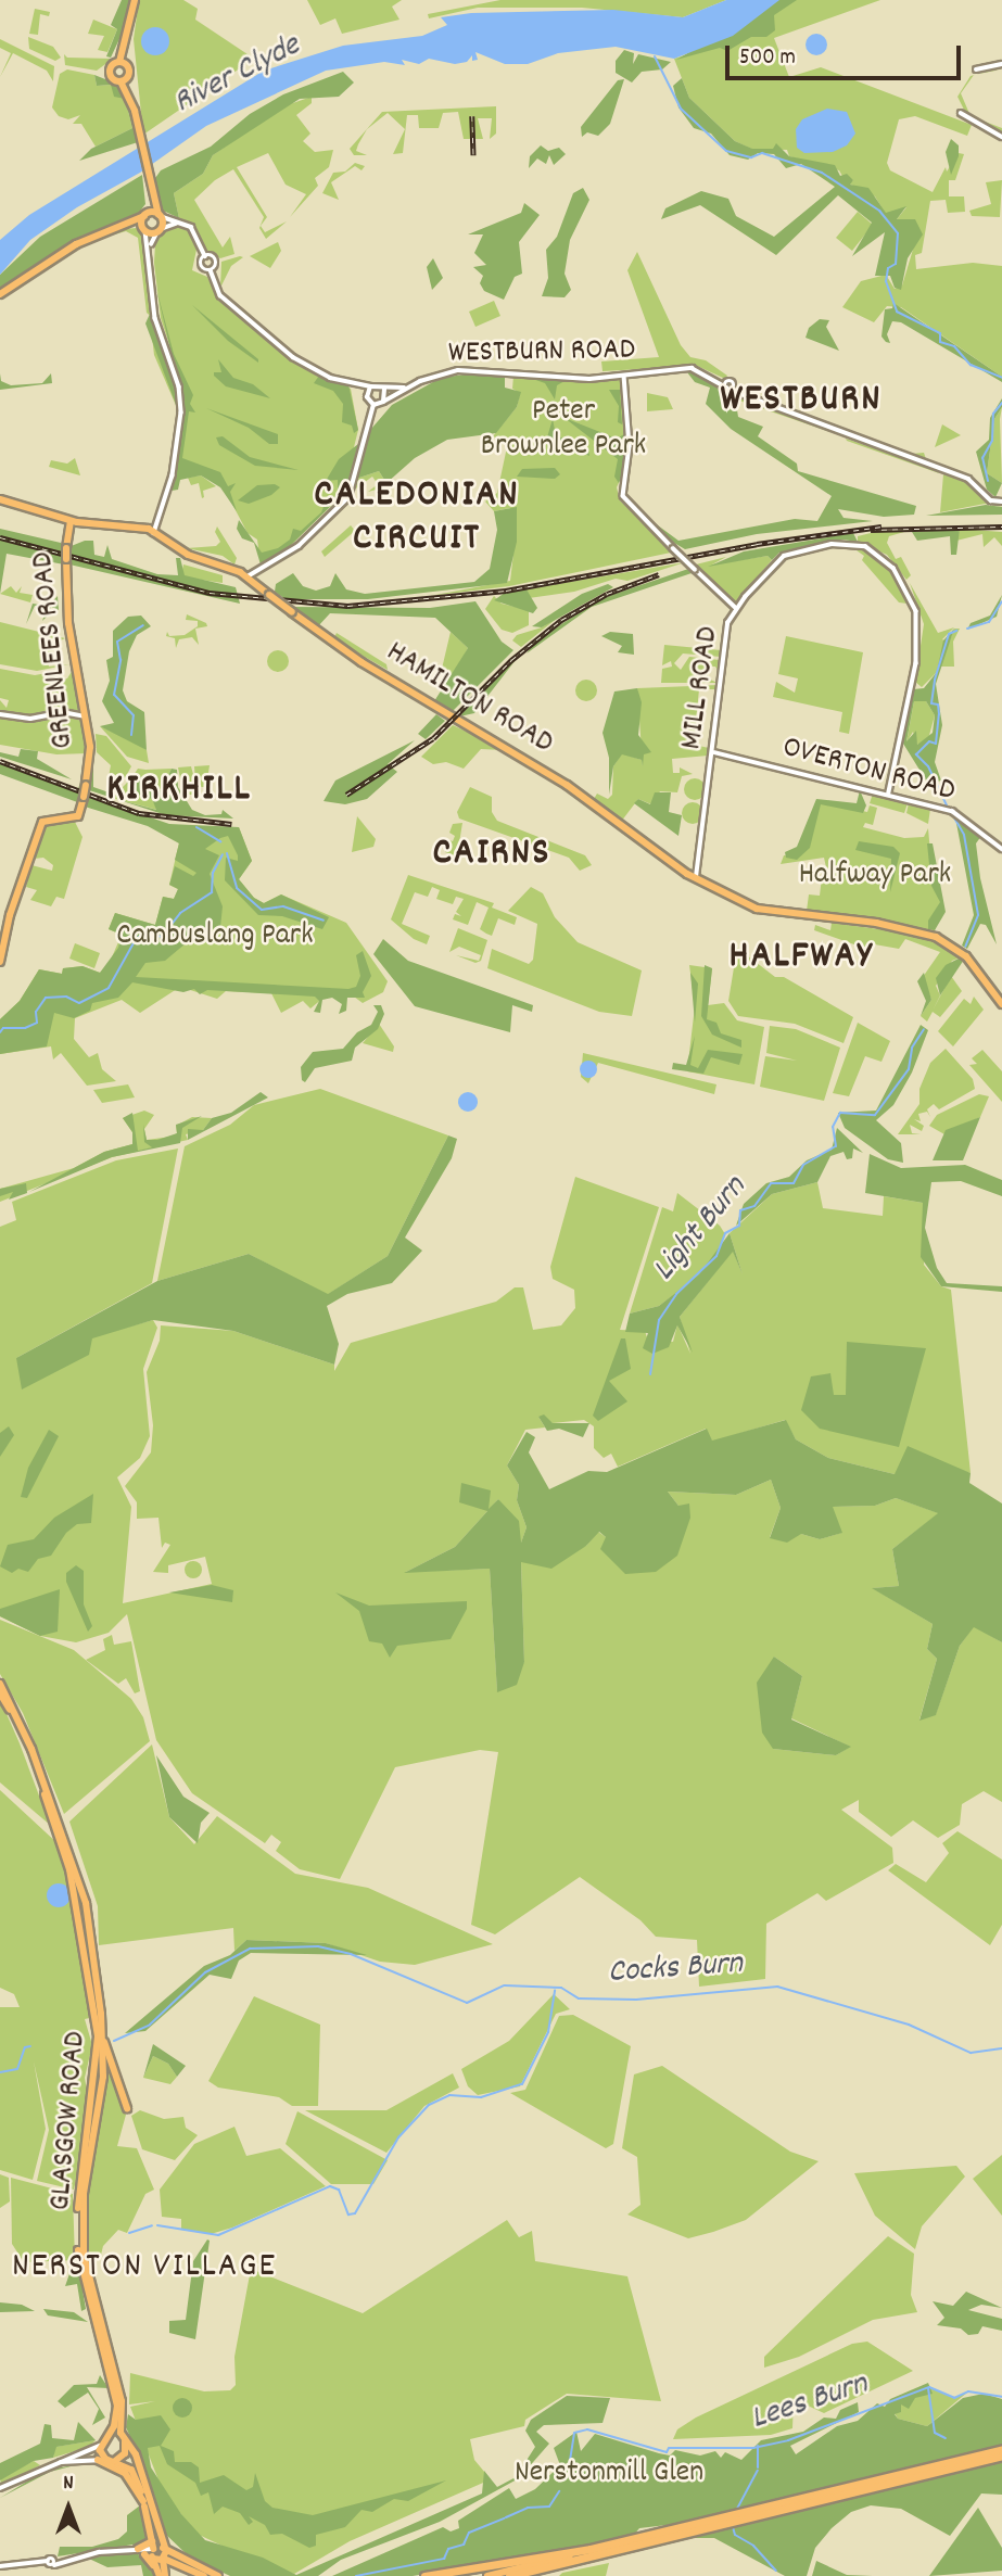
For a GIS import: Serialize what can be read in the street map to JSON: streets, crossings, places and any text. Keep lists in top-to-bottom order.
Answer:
{
  "streets": {
    "main road": ["GREENLEES ROAD", "HAMILTON ROAD", "GLASGOW ROAD"],
    "street": ["WESTBURN ROAD", "MILL ROAD", "OVERTON ROAD"]
  },
  "crossings": [
    ["MILL ROAD", "HAMILTON ROAD"],
    ["MILL ROAD", "OVERTON ROAD"]
  ],
  "districts": [
    "WESTBURN",
    "CALEDONIAN CIRCUIT",
    "KIRKHILL",
    "CAIRNS",
    "HALFWAY",
    "NERSTON VILLAGE"
  ],
  "water": [
    "River Clyde",
    "Light Burn",
    "Cocks Burn",
    "Lees Burn"
  ],
  "parks": [
    "Peter Brownlee Park",
    "Halfway Park",
    "Cambuslang Park",
    "Nerstonmill Glen"
  ],
  "scale_bar": "500 m",
  "north": "top"
}
